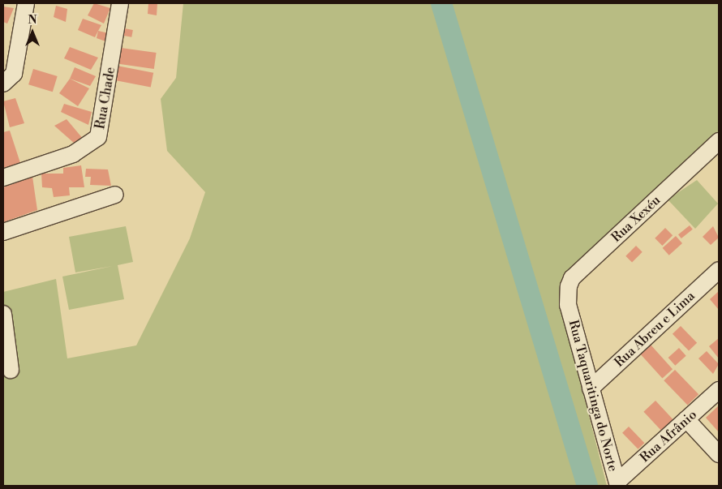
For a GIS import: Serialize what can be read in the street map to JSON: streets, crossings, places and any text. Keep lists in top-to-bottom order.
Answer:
{
  "streets": {
    "street": [
      "Rua Chade",
      "Rua Xexéu",
      "Rua Abreu e Lima",
      "Rua Taquaritinga do Norte",
      "Rua Afrânio"
    ]
  },
  "crossings": [
    ["Rua Xexéu", "Rua Taquaritinga do Norte"],
    ["Rua Abreu e Lima", "Rua Taquaritinga do Norte"],
    ["Rua Taquaritinga do Norte", "Rua Afrânio"]
  ],
  "north": "top"
}
